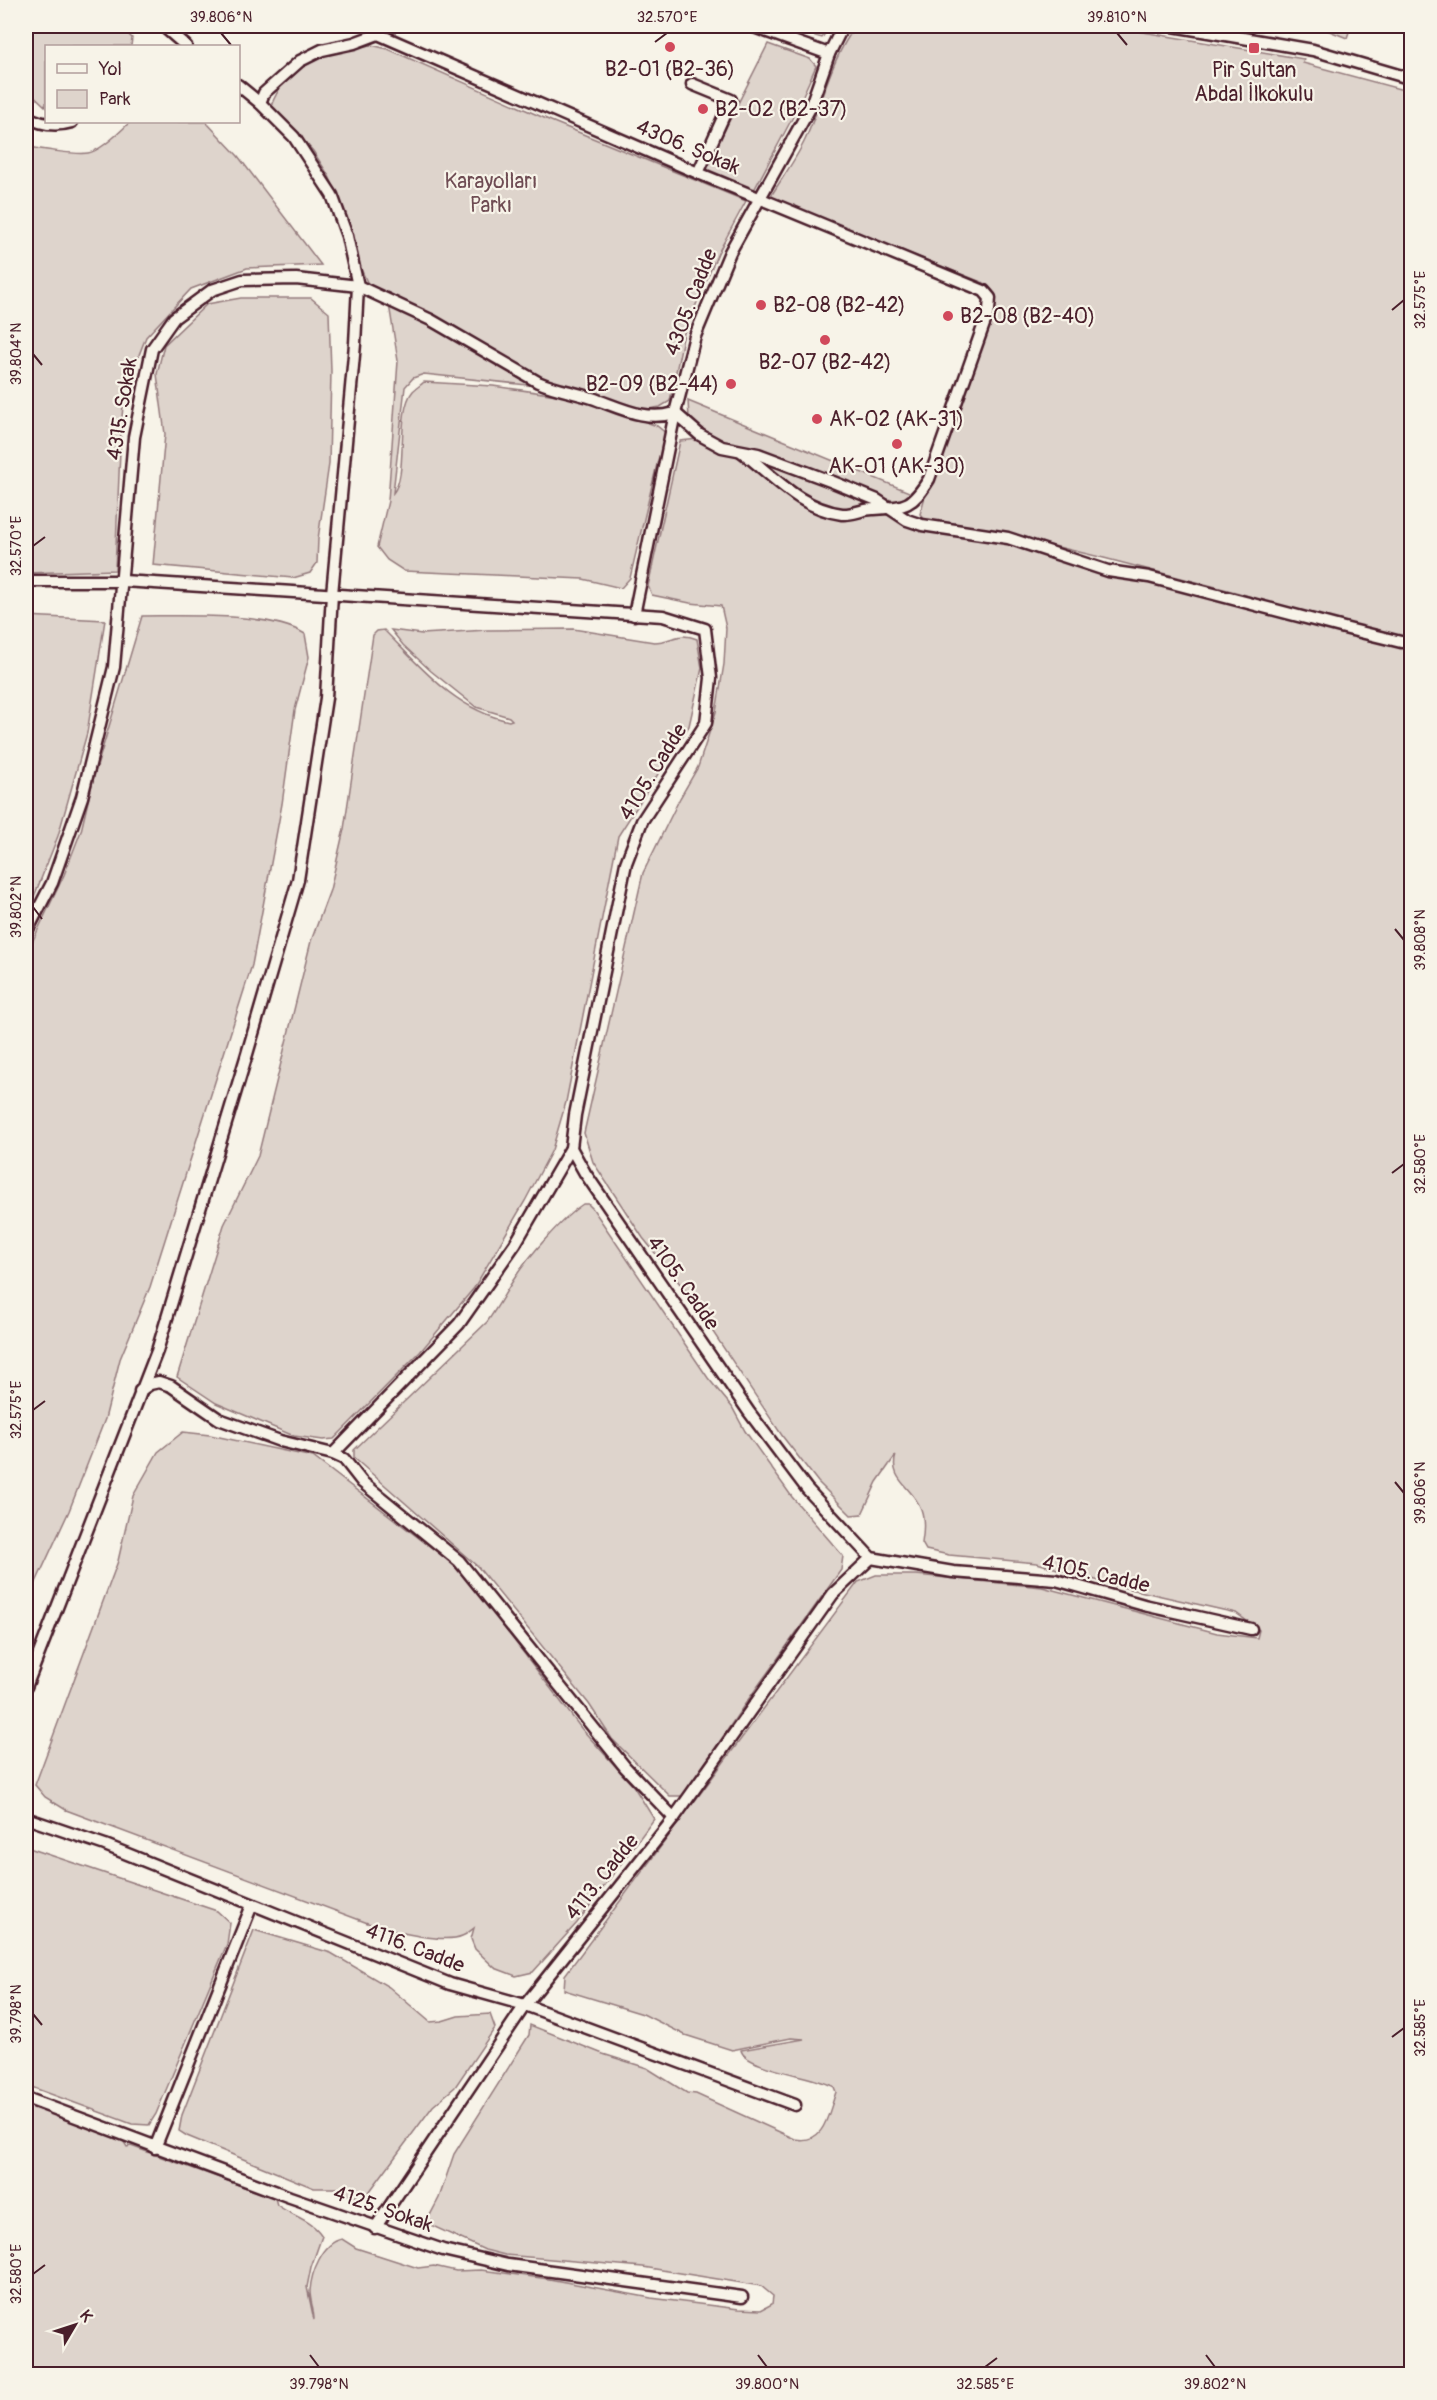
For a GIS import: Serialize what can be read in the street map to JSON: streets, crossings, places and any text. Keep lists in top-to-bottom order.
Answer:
{
  "streets": {
    "street": [
      "4306. Sokak",
      "4305. Cadde",
      "4315. Sokak",
      "4105. Cadde",
      "4113. Cadde",
      "4116. Cadde",
      "4125. Sokak"
    ]
  },
  "crossings": [
    ["4306. Sokak", "4305. Cadde"],
    ["4305. Cadde", "4315. Sokak"],
    ["4305. Cadde", "4105. Cadde"],
    ["4105. Cadde", "4113. Cadde"],
    ["4113. Cadde", "4116. Cadde"],
    ["4113. Cadde", "4125. Sokak"]
  ],
  "parks": ["Karayolları Parkı"],
  "places": {
    "other": [
      "B2-01 (B2-36)",
      "B2-02 (B2-37)",
      "B2-08 (B2-42)",
      "B2-08 (B2-40)",
      "B2-07 (B2-42)",
      "B2-09 (B2-44)",
      "AK-02 (AK-31)",
      "AK-01 (AK-30)"
    ],
    "transit": ["Pir Sultan Abdal İlkokulu"]
  },
  "legend": ["Yol", "Park"],
  "north": "top right",
  "coordinates": [
    "39.806°N",
    "32.570°E",
    "39.810°N",
    "32.575°E",
    "39.804°N",
    "39.802°N",
    "39.808°N",
    "32.580°E",
    "39.798°N",
    "32.585°E",
    "39.800°N"
  ]
}
